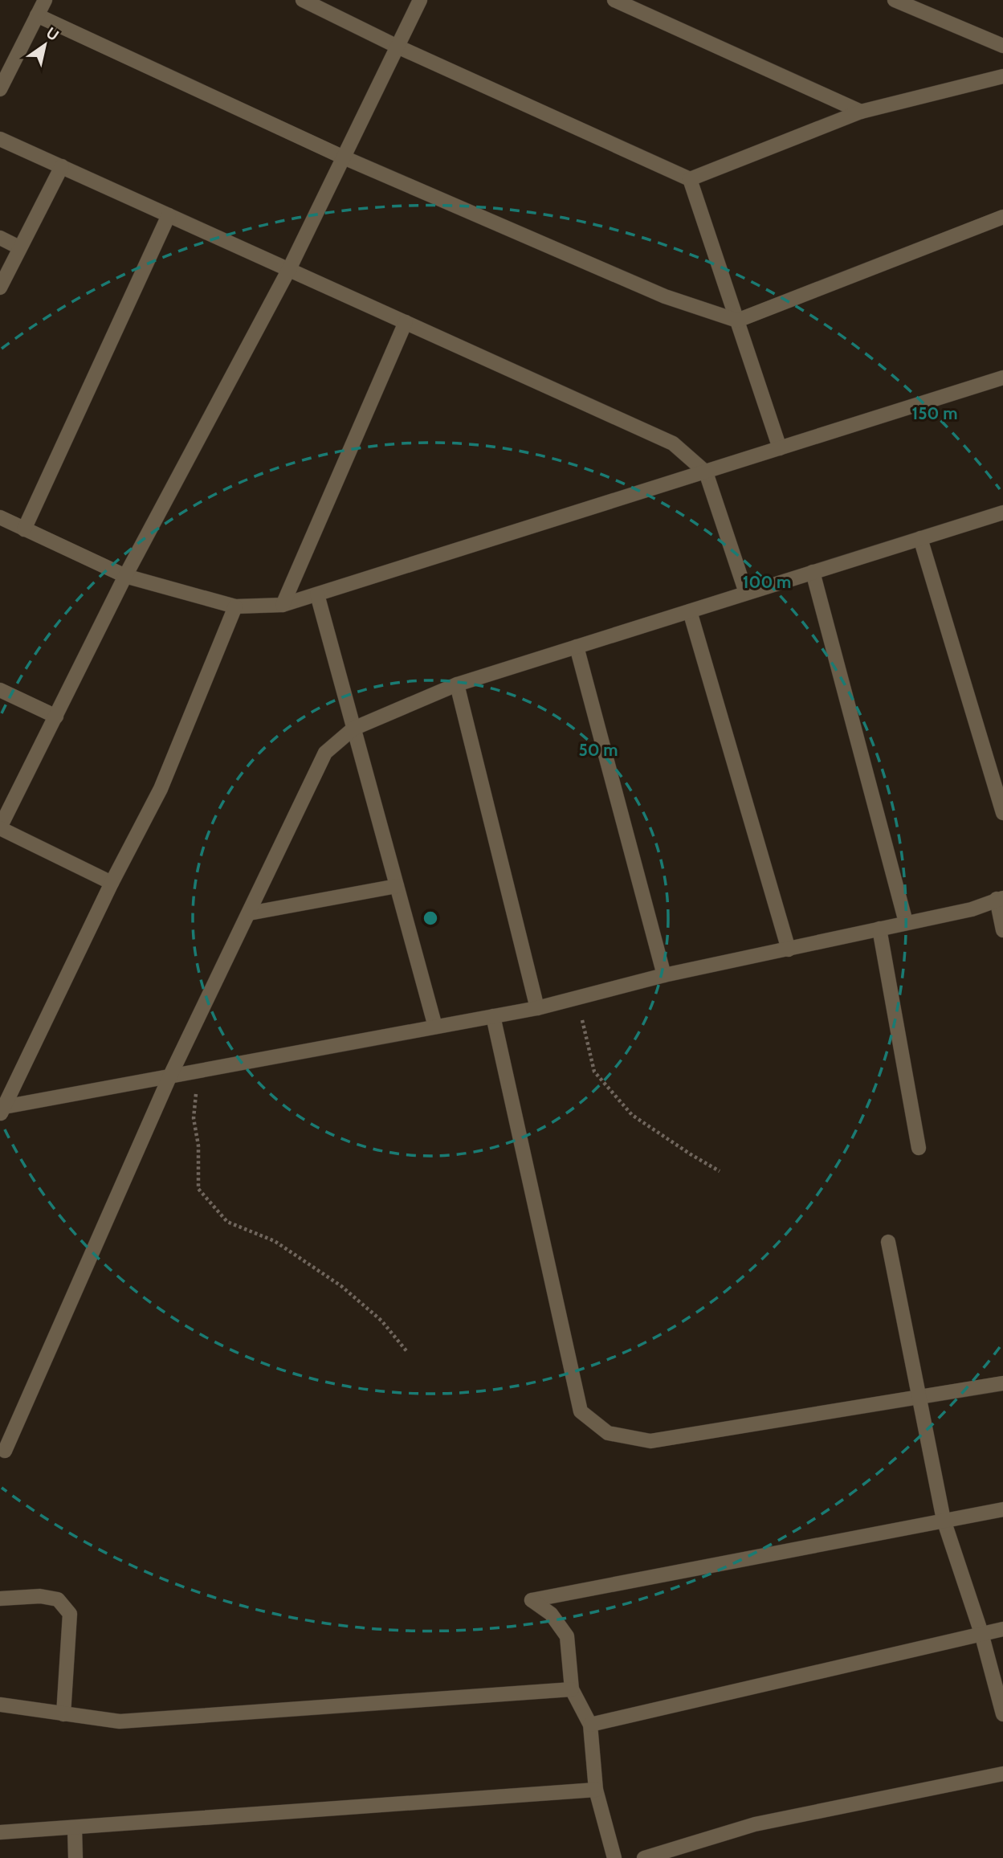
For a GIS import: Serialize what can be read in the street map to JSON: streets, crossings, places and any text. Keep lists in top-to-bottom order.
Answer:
{
  "north": "top right",
  "rings": ["150 m", "100 m", "50 m"]
}
